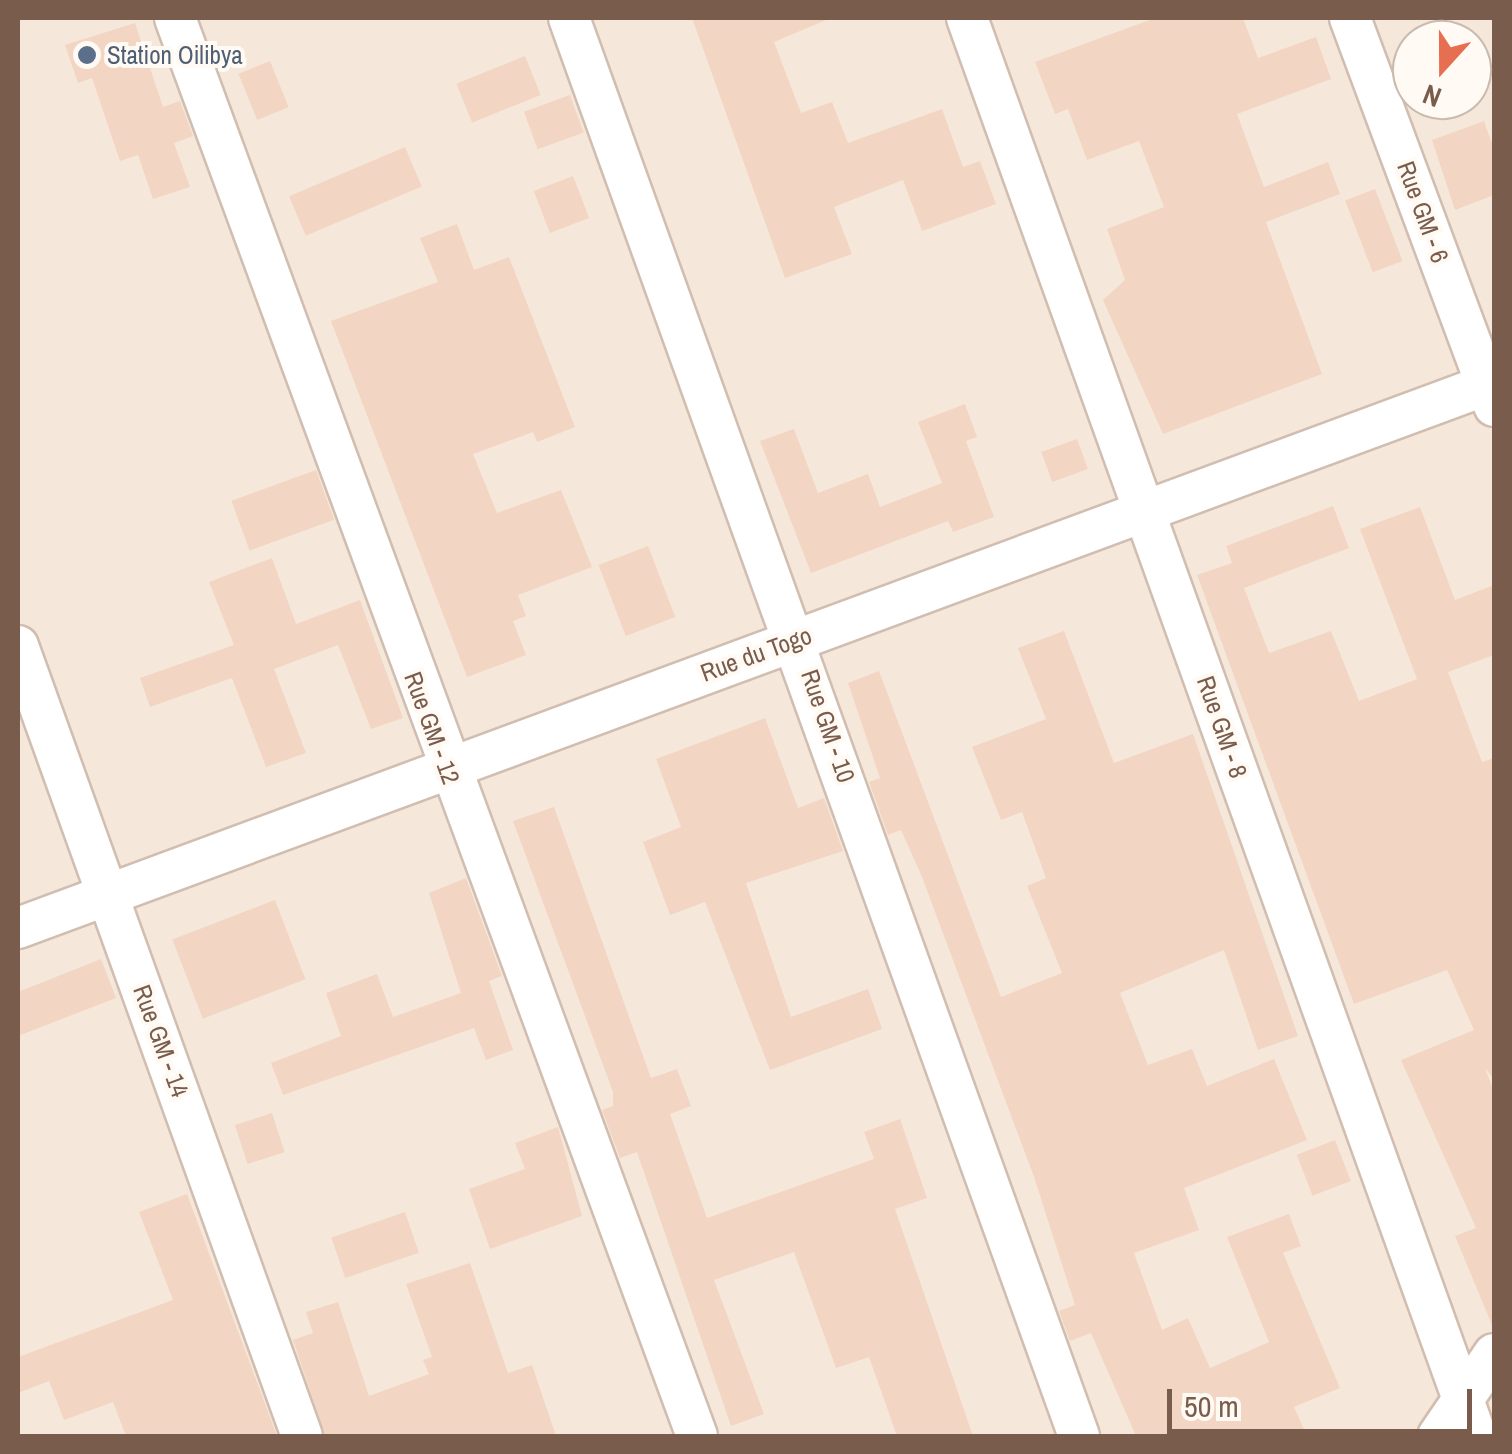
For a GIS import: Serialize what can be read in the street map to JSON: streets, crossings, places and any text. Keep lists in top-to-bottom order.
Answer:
{
  "streets": {
    "street": [
      "Rue GM - 6",
      "Rue du Togo",
      "Rue GM - 10",
      "Rue GM - 8",
      "Rue GM - 12",
      "Rue GM - 14"
    ]
  },
  "crossings": [
    ["Rue GM - 6", "Rue du Togo"],
    ["Rue du Togo", "Rue GM - 10"],
    ["Rue du Togo", "Rue GM - 8"],
    ["Rue du Togo", "Rue GM - 12"],
    ["Rue du Togo", "Rue GM - 14"]
  ],
  "places": ["Station Oilibya"],
  "scale_bar": "50 m",
  "north": "bottom"
}
